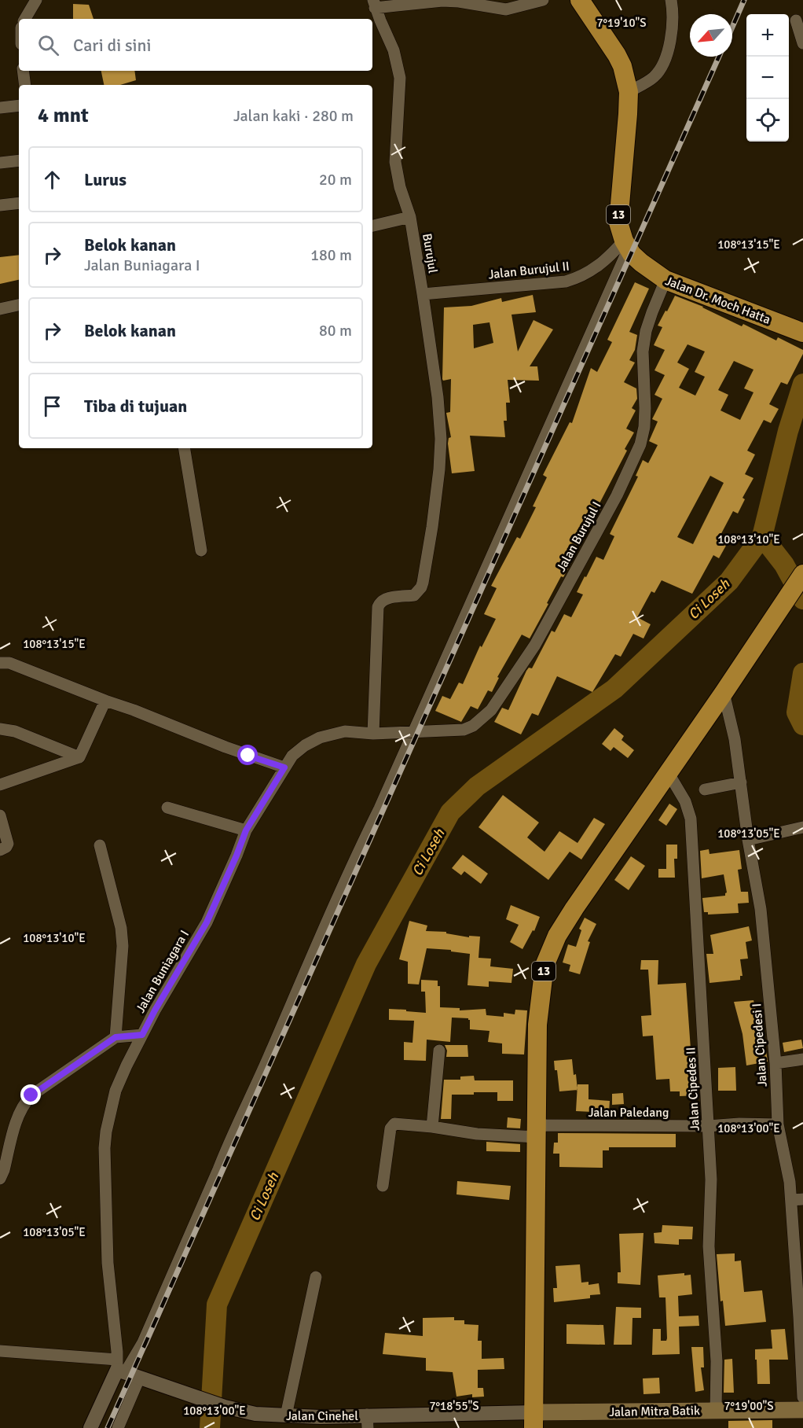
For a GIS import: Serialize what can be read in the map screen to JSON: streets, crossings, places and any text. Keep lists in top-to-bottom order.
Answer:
{
  "streets": {
    "highway": ["13", "Jalan Dr. Moch Hatta"],
    "main road": ["Jalan Mitra Batik"],
    "street": [
      "Burujul",
      "Jalan Burujul II",
      "Jalan Burujul I",
      "Jalan Buniagara I",
      "Jalan Cipedesi I",
      "Jalan Cipedes II",
      "Jalan Paledang",
      "Jalan Cinehel"
    ]
  },
  "crossings": [
    ["13", "Jalan Burujul II"],
    ["13", "Jalan Dr. Moch Hatta"],
    ["13", "Jalan Cipedesi I"],
    ["13", "Jalan Cipedes II"],
    ["13", "Jalan Paledang"],
    ["13", "Jalan Mitra Batik"],
    ["13", "Jalan Cinehel"],
    ["Burujul", "Jalan Burujul II"],
    ["Burujul", "Jalan Buniagara I"],
    ["Jalan Burujul II", "Jalan Dr. Moch Hatta"],
    ["Jalan Dr. Moch Hatta", "Jalan Burujul I"],
    ["Jalan Burujul I", "Jalan Buniagara I"],
    ["Jalan Buniagara I", "Jalan Cinehel"],
    ["Jalan Cipedesi I", "Jalan Paledang"],
    ["Jalan Cipedes II", "Jalan Paledang"],
    ["Jalan Cipedes II", "Jalan Mitra Batik"],
    ["Jalan Mitra Batik", "Jalan Cinehel"]
  ],
  "water": ["Ci Loseh"],
  "north": "bottom left",
  "page": {
    "map_buttons": ["+", "−"],
    "search": "Cari di sini",
    "heading": ["4 mnt", "Jalan kaki · 280 m"],
    "list": [
      ["Lurus", "20 m"],
      ["Belok kanan", "Jalan Buniagara I", "180 m"],
      ["Belok kanan", "80 m"],
      "Tiba di tujuan"
    ]
  },
  "coordinates": [
    "7°19'10\"S",
    "108°13'15\"E",
    "108°13'10\"E",
    "108°13'05\"E",
    "108°13'00\"E",
    "7°18'55\"S",
    "7°19'00\"S"
  ]
}
